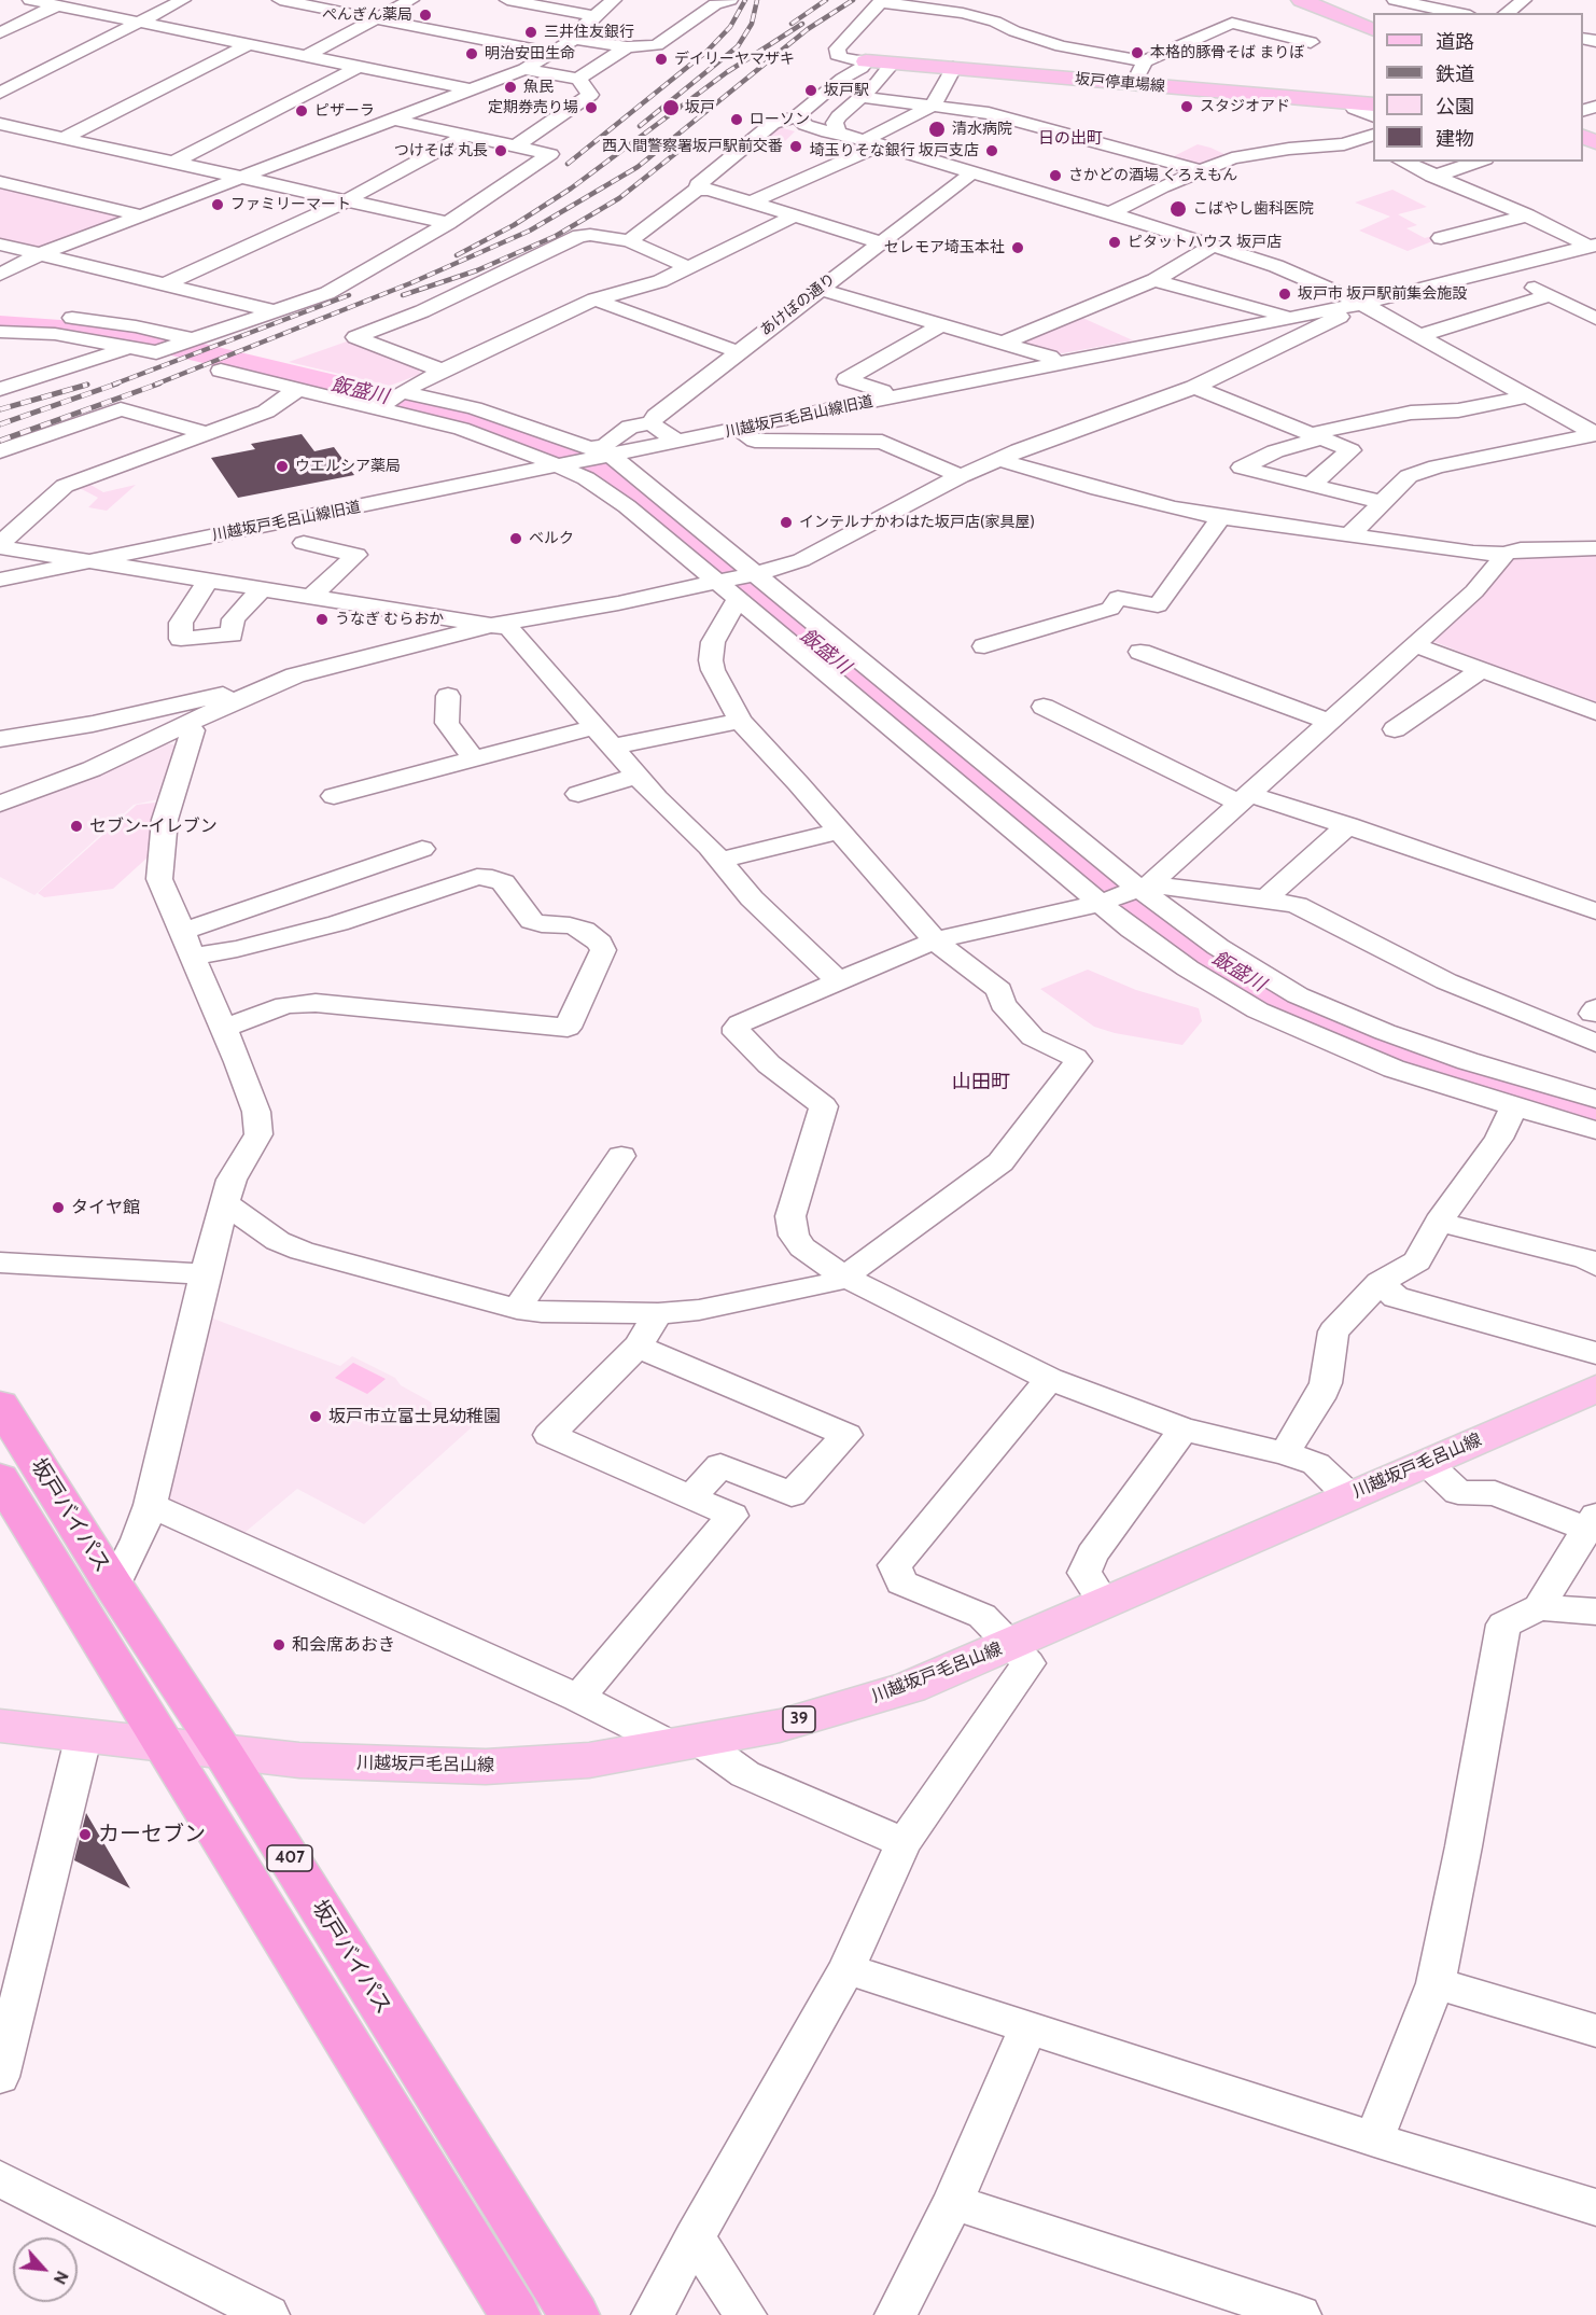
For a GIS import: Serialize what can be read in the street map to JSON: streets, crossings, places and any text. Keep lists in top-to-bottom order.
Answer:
{
  "streets": {
    "highway": ["坂戸バイパス", "407"],
    "main road": ["坂戸停車場線", "川越坂戸毛呂山線", "39"],
    "street": ["あけぼの通り", "川越坂戸毛呂山線旧道"]
  },
  "crossings": [
    ["川越坂戸毛呂山線", "坂戸バイパス"]
  ],
  "districts": ["日の出町", "山田町"],
  "water": ["飯盛川"],
  "places": [
    "ぺんぎん薬局",
    "三井住友銀行",
    "本格的豚骨そば まりぼ",
    "明治安田生命",
    "デイリーヤマザキ",
    "魚民",
    "坂戸駅",
    "スタジオアド",
    "定期券売り場",
    "坂戸",
    "ピザーラ",
    "ローソン",
    "清水病院",
    "西入間警察署坂戸駅前交番",
    "つけそば 丸長",
    "埼玉りそな銀行 坂戸支店",
    "さかどの酒場 くろえもん",
    "ファミリーマート",
    "こばやし歯科医院",
    "ピタットハウス 坂戸店",
    "セレモア埼玉本社",
    "坂戸市 坂戸駅前集会施設",
    "ウエルシア薬局",
    "インテルナかわはた坂戸店(家具屋)",
    "ベルク",
    "うなぎ むらおか",
    "セブン-イレブン",
    "タイヤ館",
    "坂戸市立富士見幼稚園",
    "和会席あおき",
    "カーセブン"
  ],
  "legend": [
    "道路",
    "鉄道",
    "公園",
    "建物"
  ],
  "north": "bottom right"
}
